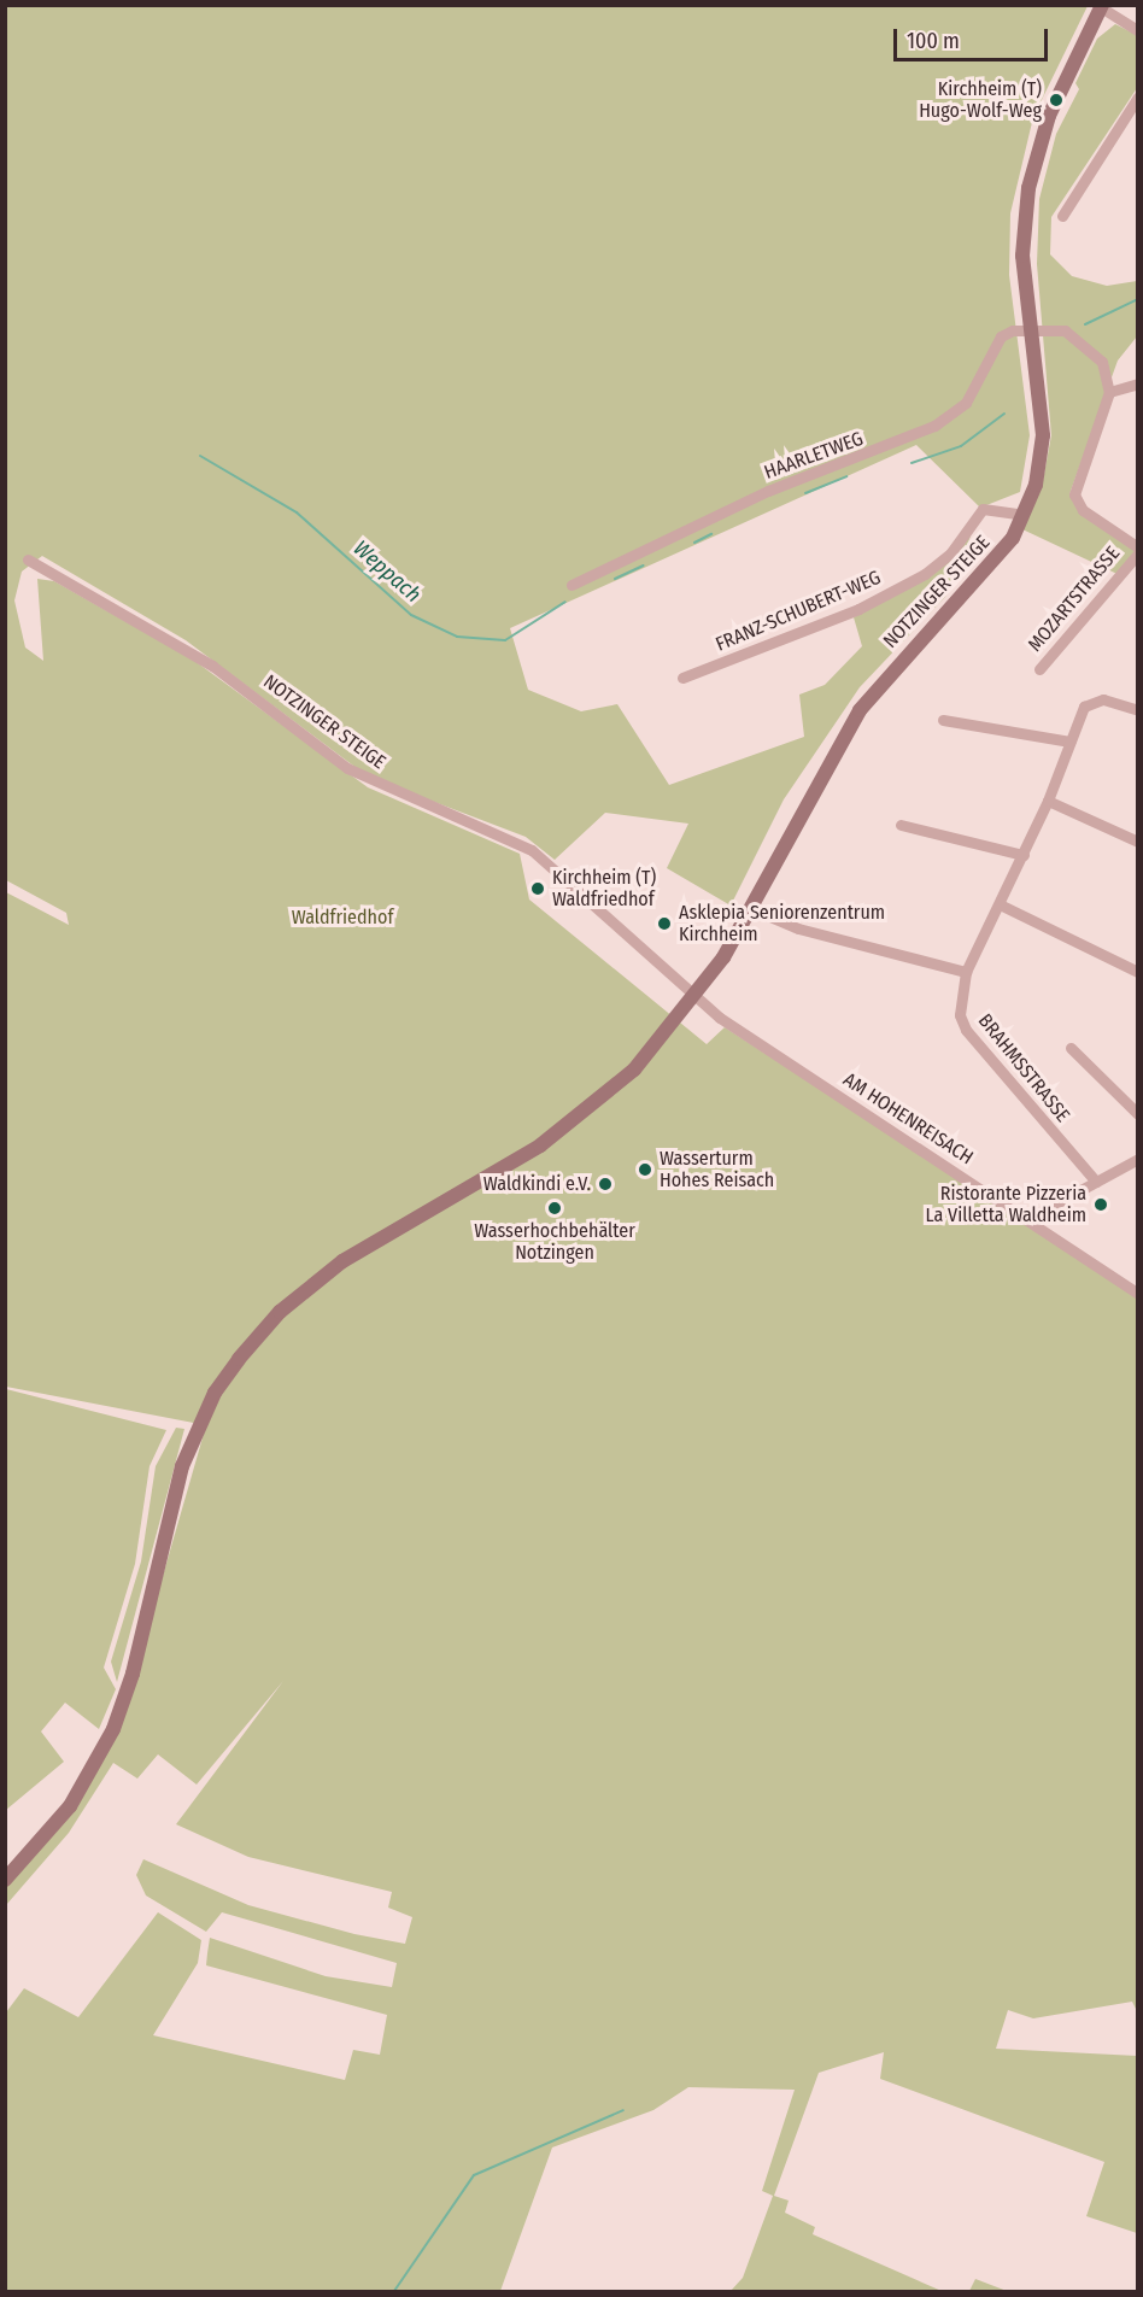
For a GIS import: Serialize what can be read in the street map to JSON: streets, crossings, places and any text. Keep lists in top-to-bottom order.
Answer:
{
  "streets": {
    "main road": ["NOTZINGER STEIGE"],
    "street": [
      "HAARLETWEG",
      "MOZARTSTRASSE",
      "FRANZ-SCHUBERT-WEG",
      "BRAHMSSTRASSE",
      "AM HOHENREISACH"
    ]
  },
  "crossings": [
    ["HAARLETWEG", "NOTZINGER STEIGE"],
    ["NOTZINGER STEIGE", "FRANZ-SCHUBERT-WEG"],
    ["NOTZINGER STEIGE", "AM HOHENREISACH"]
  ],
  "water": ["Weppach"],
  "parks": ["Waldfriedhof"],
  "places": [
    "Kirchheim (T) Hugo-Wolf-Weg",
    "Kirchheim (T) Waldfriedhof",
    "Asklepia Seniorenzentrum Kirchheim",
    "Wasserturm Hohes Reisach",
    "Waldkindi e.V.",
    "Ristorante Pizzeria La Villetta Waldheim",
    "Wasserhochbehälter Notzingen"
  ],
  "scale_bar": "100 m"
}
